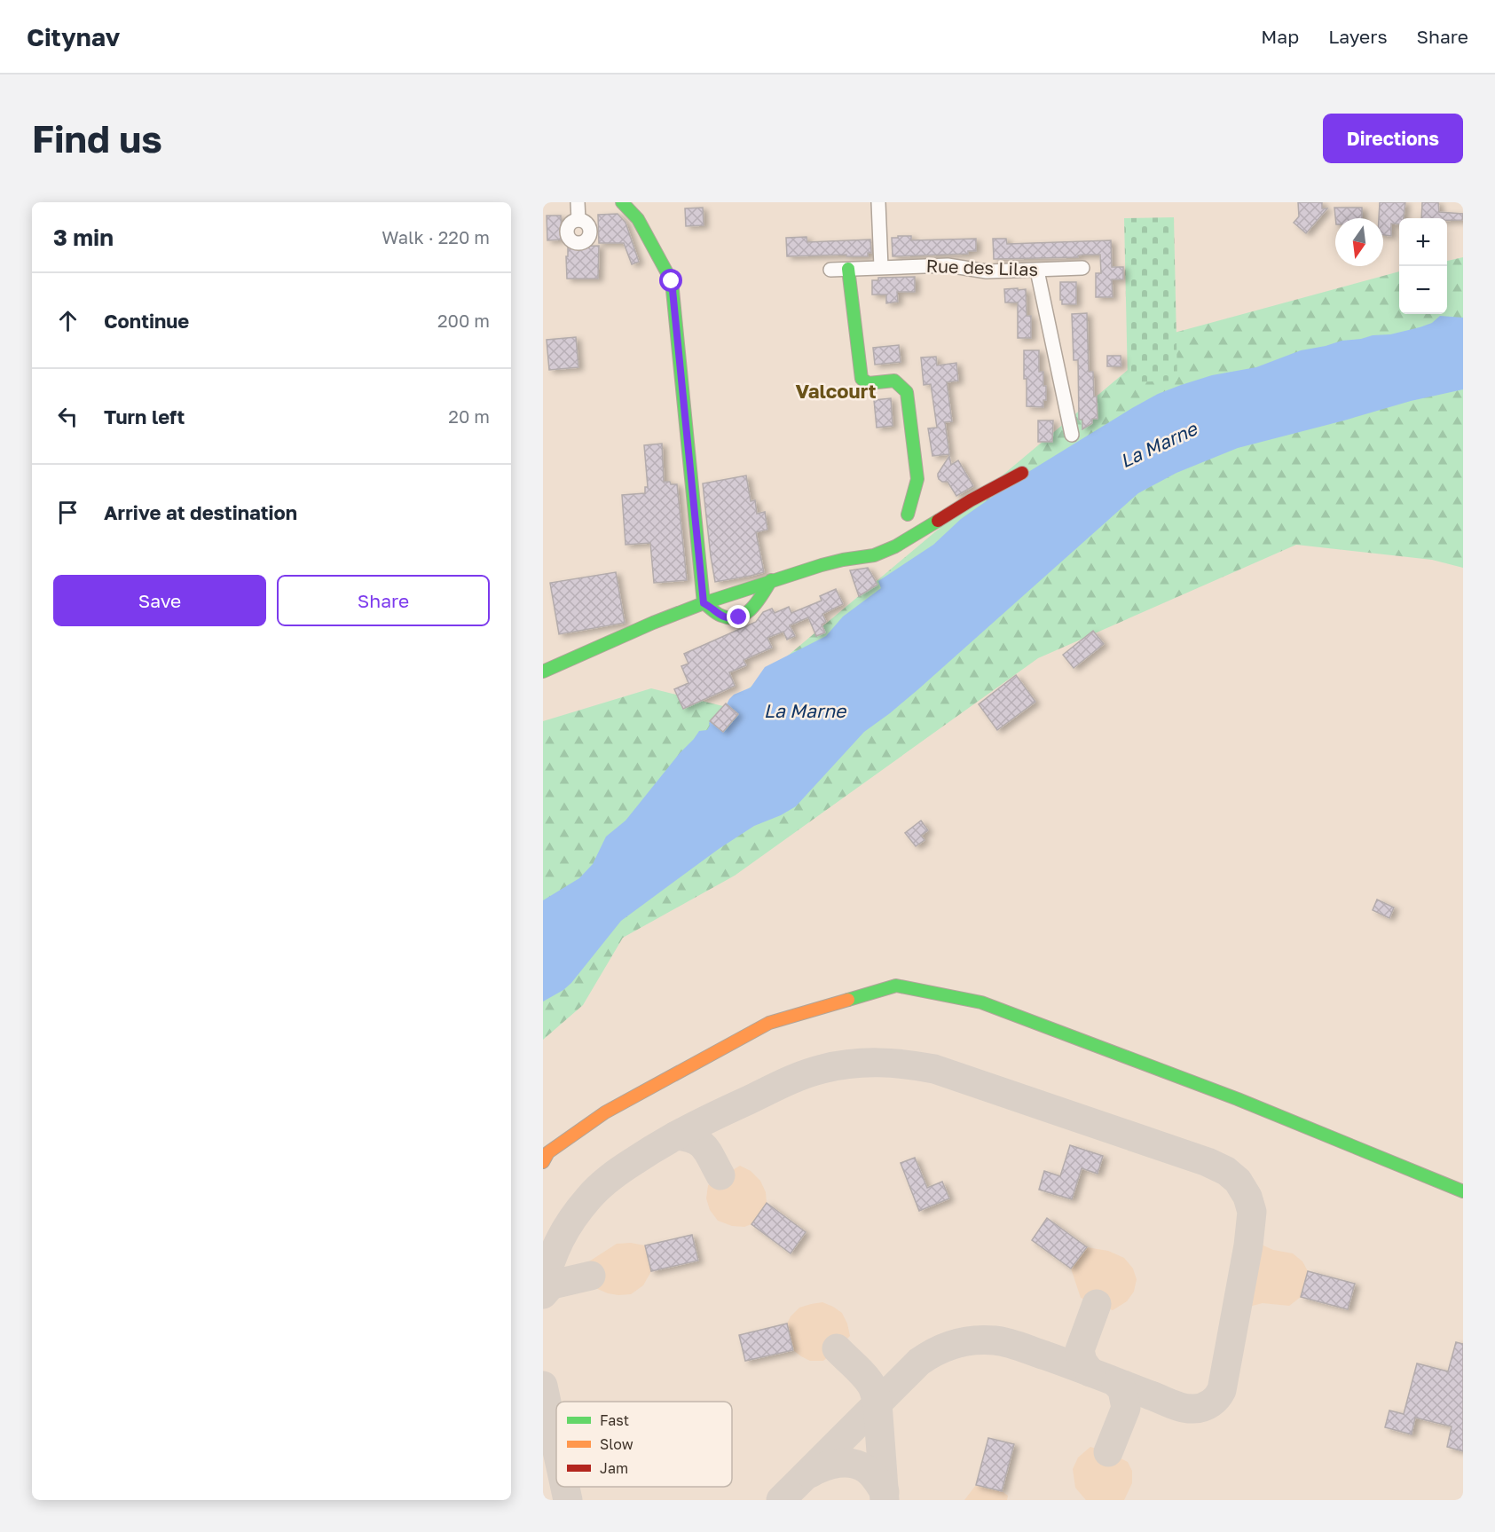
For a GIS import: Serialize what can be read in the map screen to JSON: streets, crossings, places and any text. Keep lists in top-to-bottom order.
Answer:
{
  "streets": {
    "street": ["Rue des Lilas"]
  },
  "districts": ["Valcourt"],
  "water": ["La Marne"],
  "legend": ["Fast", "Slow", "Jam"],
  "north": "bottom",
  "page": {
    "header": "Citynav",
    "nav": ["Map", "Layers", "Share"],
    "buttons": [
      "Directions",
      ["Save", "Share"]
    ],
    "title": "Find us",
    "heading": ["3 min", "Walk · 220 m"],
    "map_buttons": ["+", "−"],
    "list": [
      ["Continue", "200 m"],
      ["Turn left", "20 m"],
      "Arrive at destination"
    ]
  }
}
